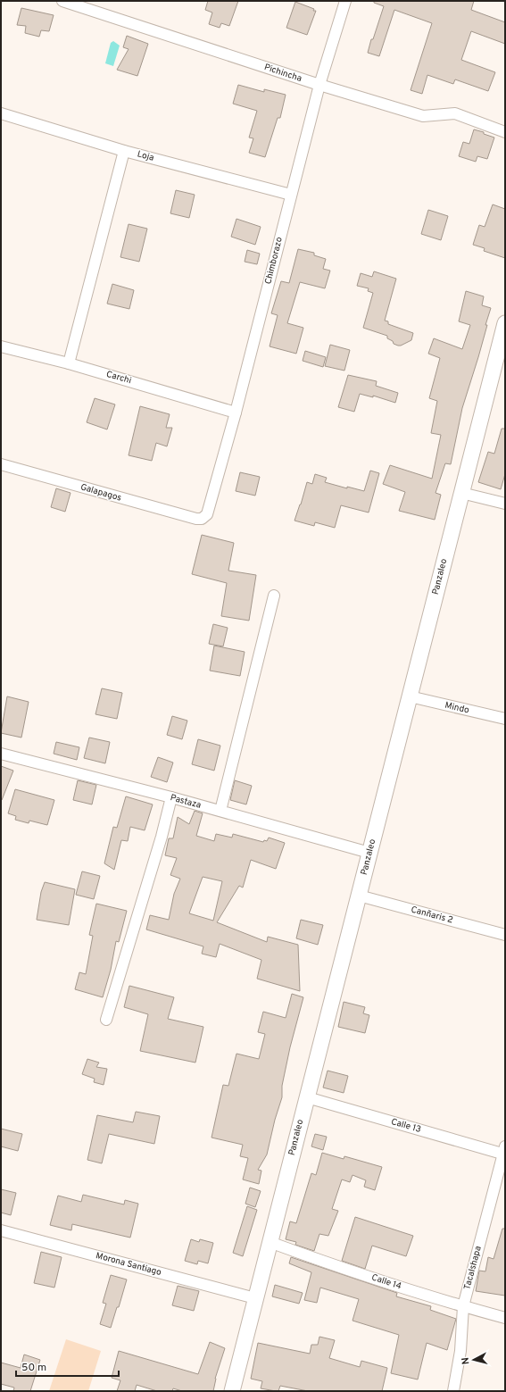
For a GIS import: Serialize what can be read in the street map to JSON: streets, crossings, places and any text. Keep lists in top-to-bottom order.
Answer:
{
  "streets": {
    "street": [
      "Pichincha",
      "Loja",
      "Chimborazo",
      "Carchi",
      "Galapagos",
      "Panzaleo",
      "Mindo",
      "Pastaza",
      "Canñaris 2",
      "Calle 13",
      "Morona Santiago",
      "Tacalshapa",
      "Calle 14"
    ]
  },
  "crossings": [
    ["Pichincha", "Chimborazo"],
    ["Loja", "Chimborazo"],
    ["Chimborazo", "Carchi"],
    ["Chimborazo", "Galapagos"],
    ["Panzaleo", "Mindo"],
    ["Panzaleo", "Pastaza"],
    ["Panzaleo", "Canñaris 2"],
    ["Panzaleo", "Calle 13"],
    ["Panzaleo", "Morona Santiago"],
    ["Panzaleo", "Calle 14"],
    ["Calle 13", "Tacalshapa"],
    ["Tacalshapa", "Calle 14"]
  ],
  "scale_bar": "50 m",
  "north": "left"
}
